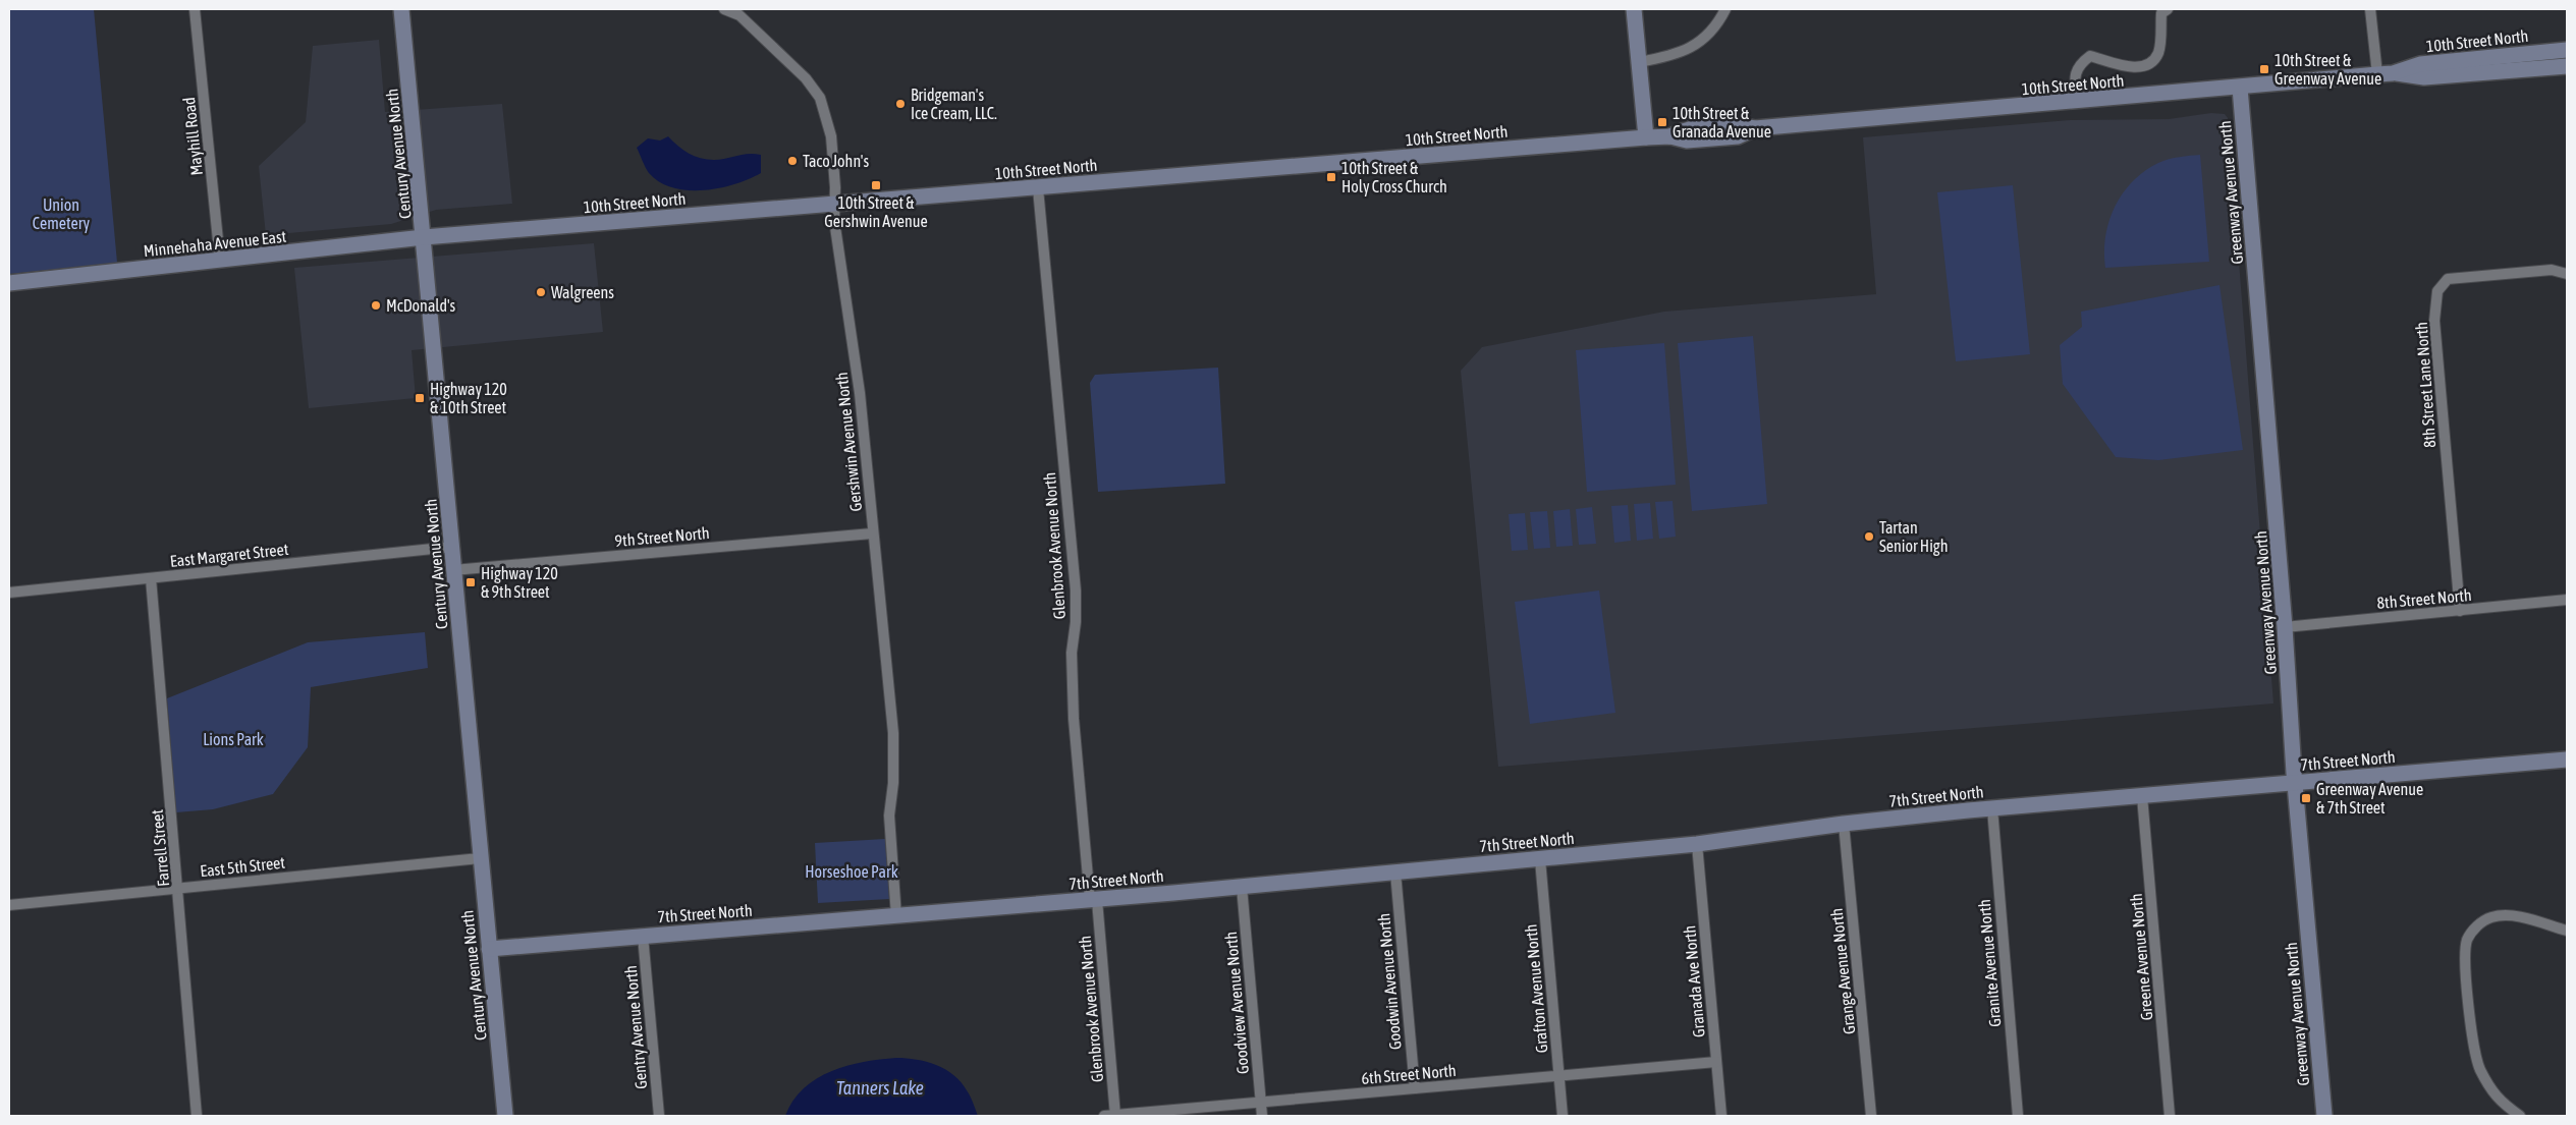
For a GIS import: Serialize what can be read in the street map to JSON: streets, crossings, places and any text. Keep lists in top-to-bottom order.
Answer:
{
  "streets": {
    "main road": [
      "10th Street North",
      "Century Avenue North",
      "Greenway Avenue North",
      "Minnehaha Avenue East",
      "7th Street North"
    ],
    "street": [
      "Mayhill Road",
      "8th Street Lane North",
      "Gershwin Avenue North",
      "9th Street North",
      "Glenbrook Avenue North",
      "East Margaret Street",
      "8th Street North",
      "Farrell Street",
      "East 5th Street",
      "Greene Avenue North",
      "Granite Avenue North",
      "Grange Avenue North",
      "Goodwin Avenue North",
      "Granada Ave North",
      "Grafton Avenue North",
      "Goodview Avenue North",
      "Gentry Avenue North",
      "6th Street North"
    ]
  },
  "crossings": [
    ["10th Street North", "Century Avenue North"],
    ["10th Street North", "Greenway Avenue North"],
    ["10th Street North", "Minnehaha Avenue East"],
    ["10th Street North", "Gershwin Avenue North"],
    ["10th Street North", "Glenbrook Avenue North"],
    ["Mayhill Road", "Minnehaha Avenue East"],
    ["Century Avenue North", "Minnehaha Avenue East"],
    ["Century Avenue North", "9th Street North"],
    ["Century Avenue North", "East Margaret Street"],
    ["Century Avenue North", "7th Street North"],
    ["Century Avenue North", "East 5th Street"],
    ["Greenway Avenue North", "8th Street North"],
    ["Greenway Avenue North", "7th Street North"],
    ["8th Street Lane North", "8th Street North"],
    ["Gershwin Avenue North", "9th Street North"],
    ["Gershwin Avenue North", "7th Street North"],
    ["Glenbrook Avenue North", "7th Street North"],
    ["Glenbrook Avenue North", "6th Street North"],
    ["East Margaret Street", "Farrell Street"],
    ["7th Street North", "Greene Avenue North"],
    ["7th Street North", "Granite Avenue North"],
    ["7th Street North", "Grange Avenue North"],
    ["7th Street North", "Goodwin Avenue North"],
    ["7th Street North", "Granada Ave North"],
    ["7th Street North", "Grafton Avenue North"],
    ["7th Street North", "Goodview Avenue North"],
    ["7th Street North", "Gentry Avenue North"],
    ["Farrell Street", "East 5th Street"],
    ["Goodwin Avenue North", "6th Street North"],
    ["Granada Ave North", "6th Street North"],
    ["Grafton Avenue North", "6th Street North"],
    ["Goodview Avenue North", "6th Street North"]
  ],
  "water": ["Tanners Lake"],
  "parks": ["Union Cemetery", "Lions Park", "Horseshoe Park"],
  "places": {
    "transit": [
      "10th Street & Greenway Avenue",
      "10th Street & Granada Avenue",
      "10th Street & Holy Cross Church",
      "10th Street & Gershwin Avenue",
      "Highway 120 & 10th Street",
      "Highway 120 & 9th Street",
      "Greenway Avenue & 7th Street"
    ],
    "other": [
      "Bridgeman's Ice Cream, LLC.",
      "Taco John's",
      "Walgreens",
      "McDonald's",
      "Tartan Senior High"
    ]
  }
}
